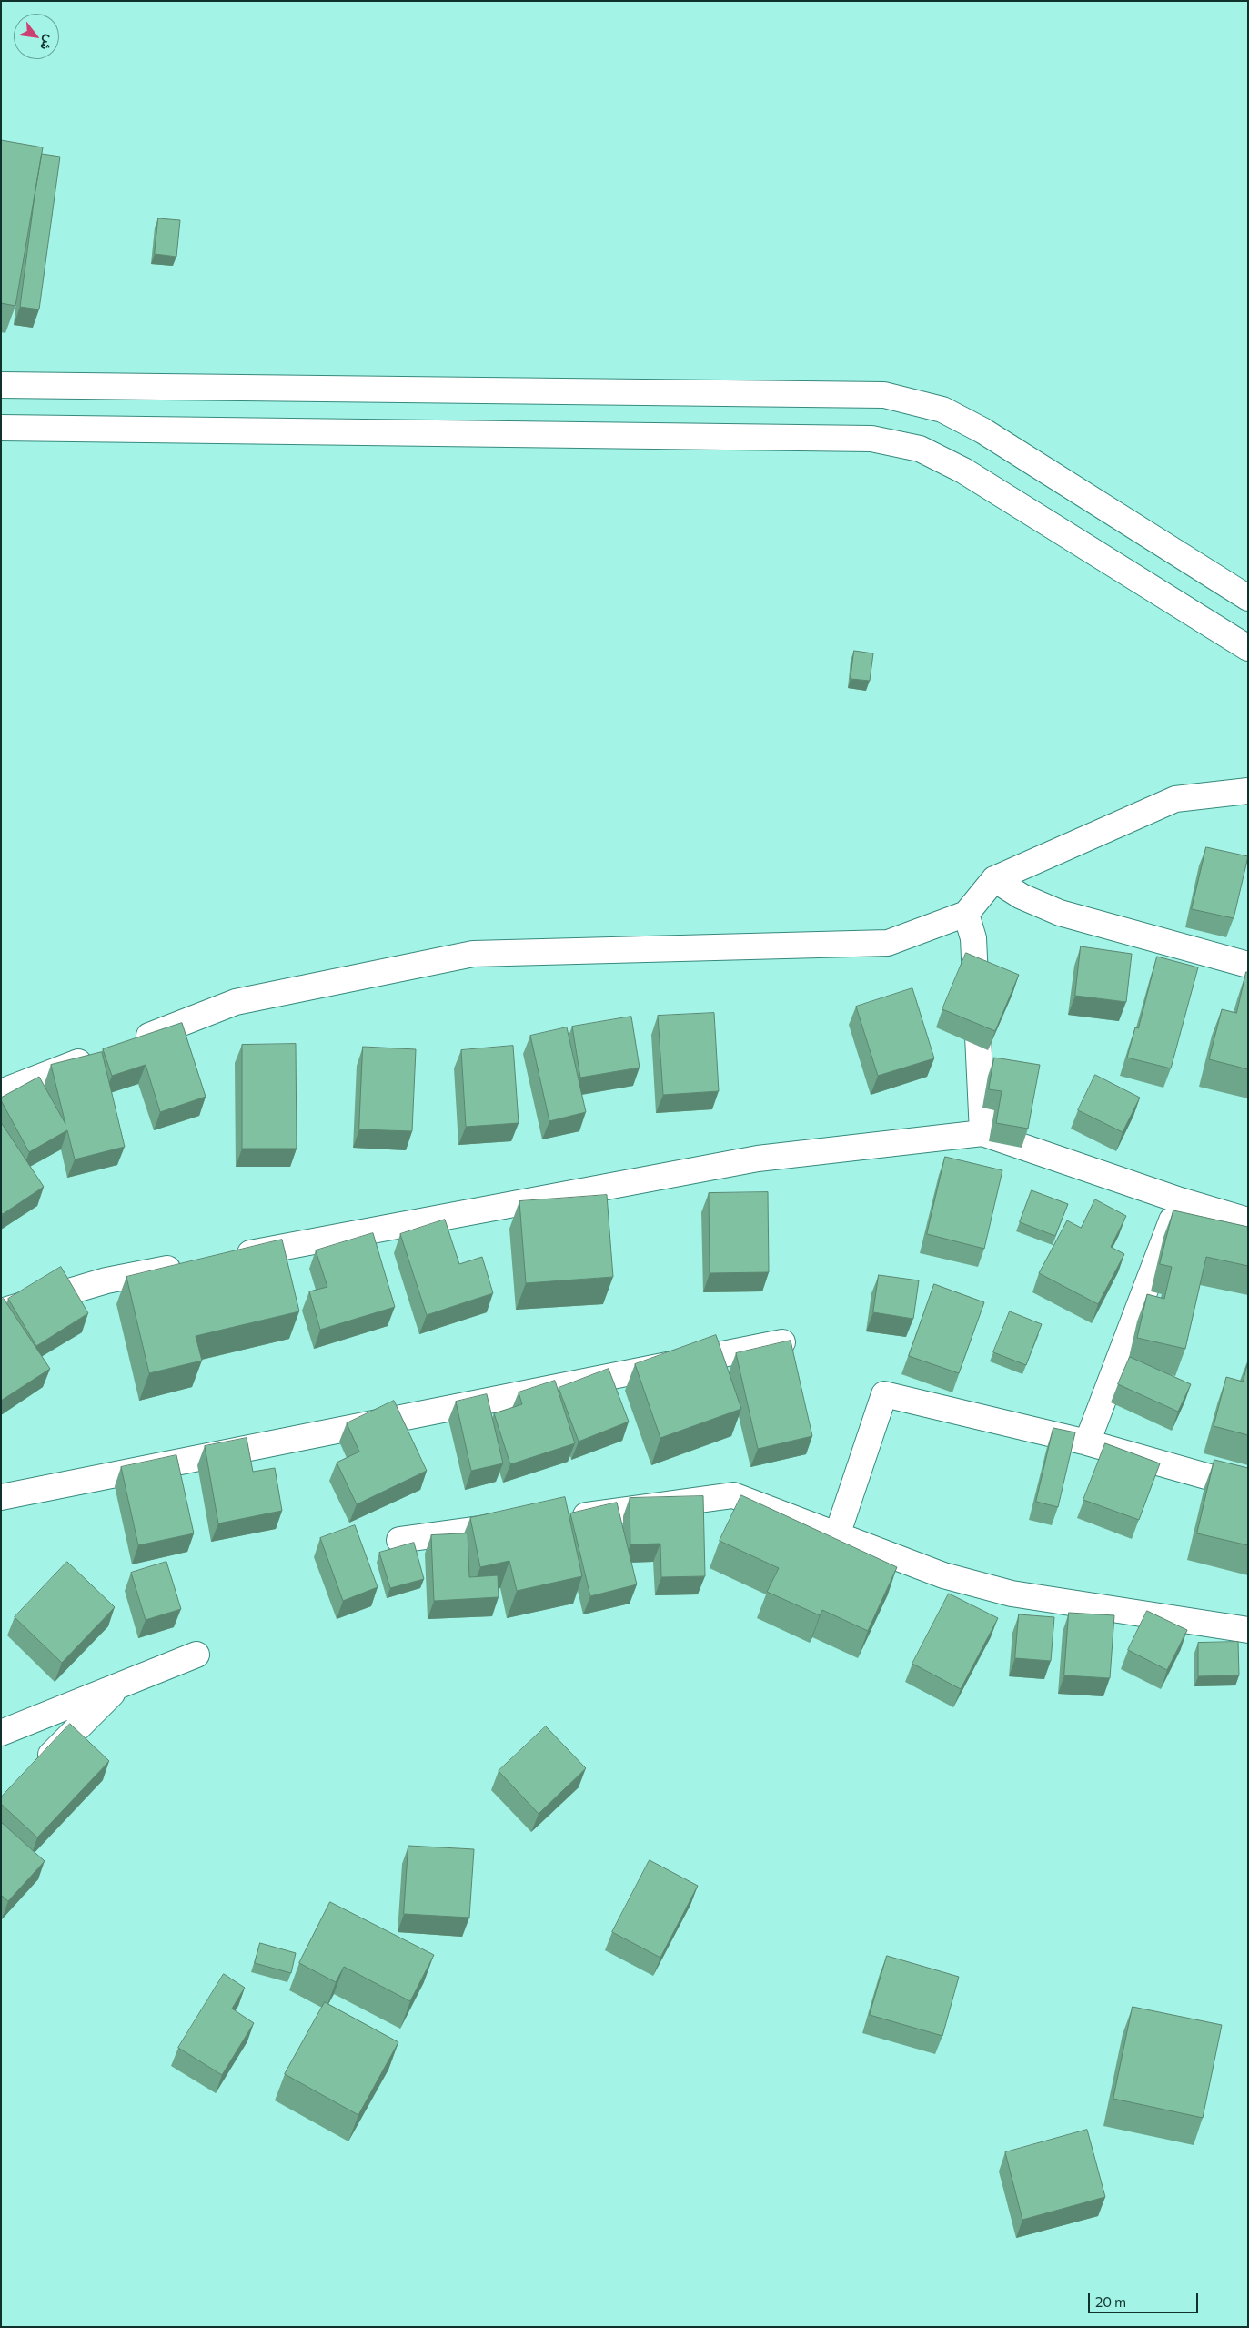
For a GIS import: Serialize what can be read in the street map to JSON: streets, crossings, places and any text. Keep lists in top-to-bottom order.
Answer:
{
  "scale_bar": "20 m",
  "north": "bottom right"
}
